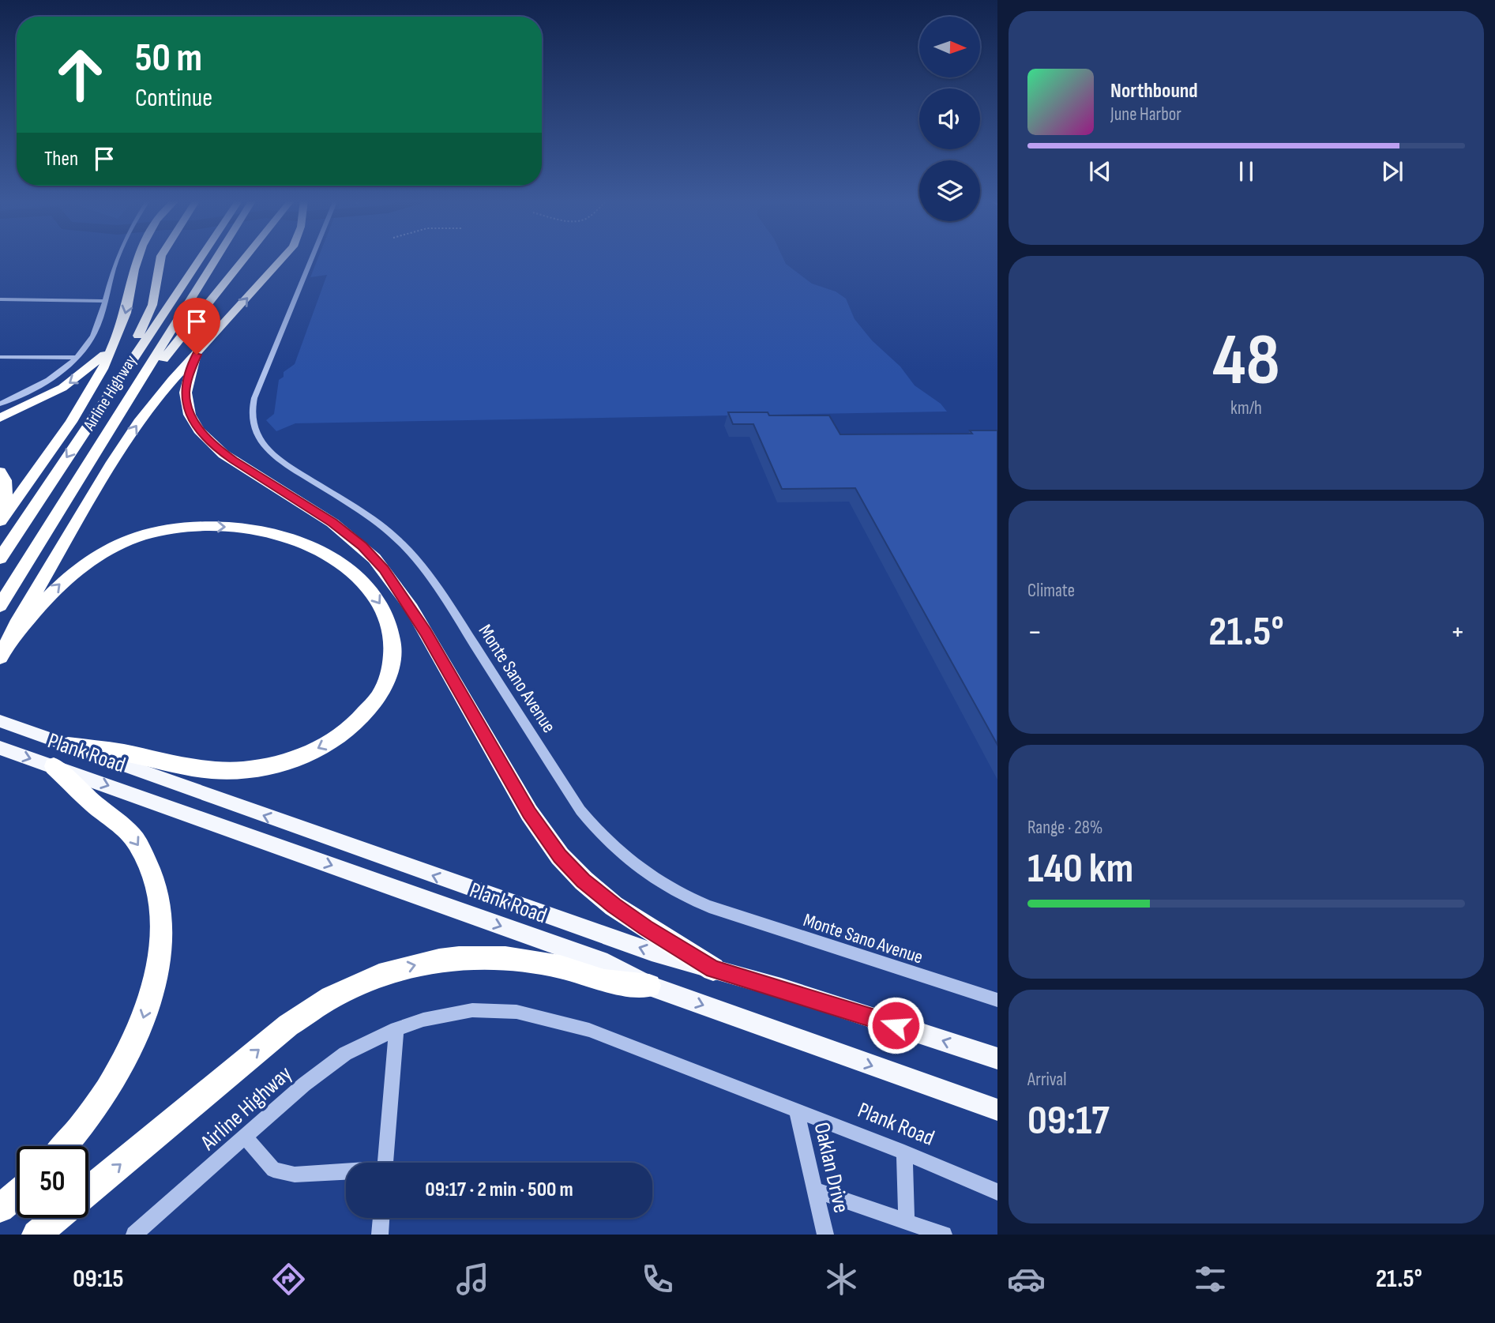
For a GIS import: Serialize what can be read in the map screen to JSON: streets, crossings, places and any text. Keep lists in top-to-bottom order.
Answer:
{
  "streets": {
    "highway": ["Airline Highway"],
    "main road": ["Plank Road"],
    "street": ["Monte Sano Avenue", "Oaklan Drive"]
  },
  "crossings": [
    ["Airline Highway", "Plank Road"],
    ["Plank Road", "Oaklan Drive"]
  ],
  "north": "right",
  "page": {
    "turn": ["50 m", "Continue"],
    "song": ["Northbound", "June Harbor"],
    "then": "Then",
    "tile": [
      ["48", "km/h"],
      "Climate",
      ["Range · 28%", "140 km"],
      ["Arrival", "09:17"]
    ],
    "heat": ["−", "21.5°", "+"],
    "limit": "50",
    "trip": "09:17 · 2 min · 500 m",
    "tabs": ["09:15", "21.5°"]
  }
}
